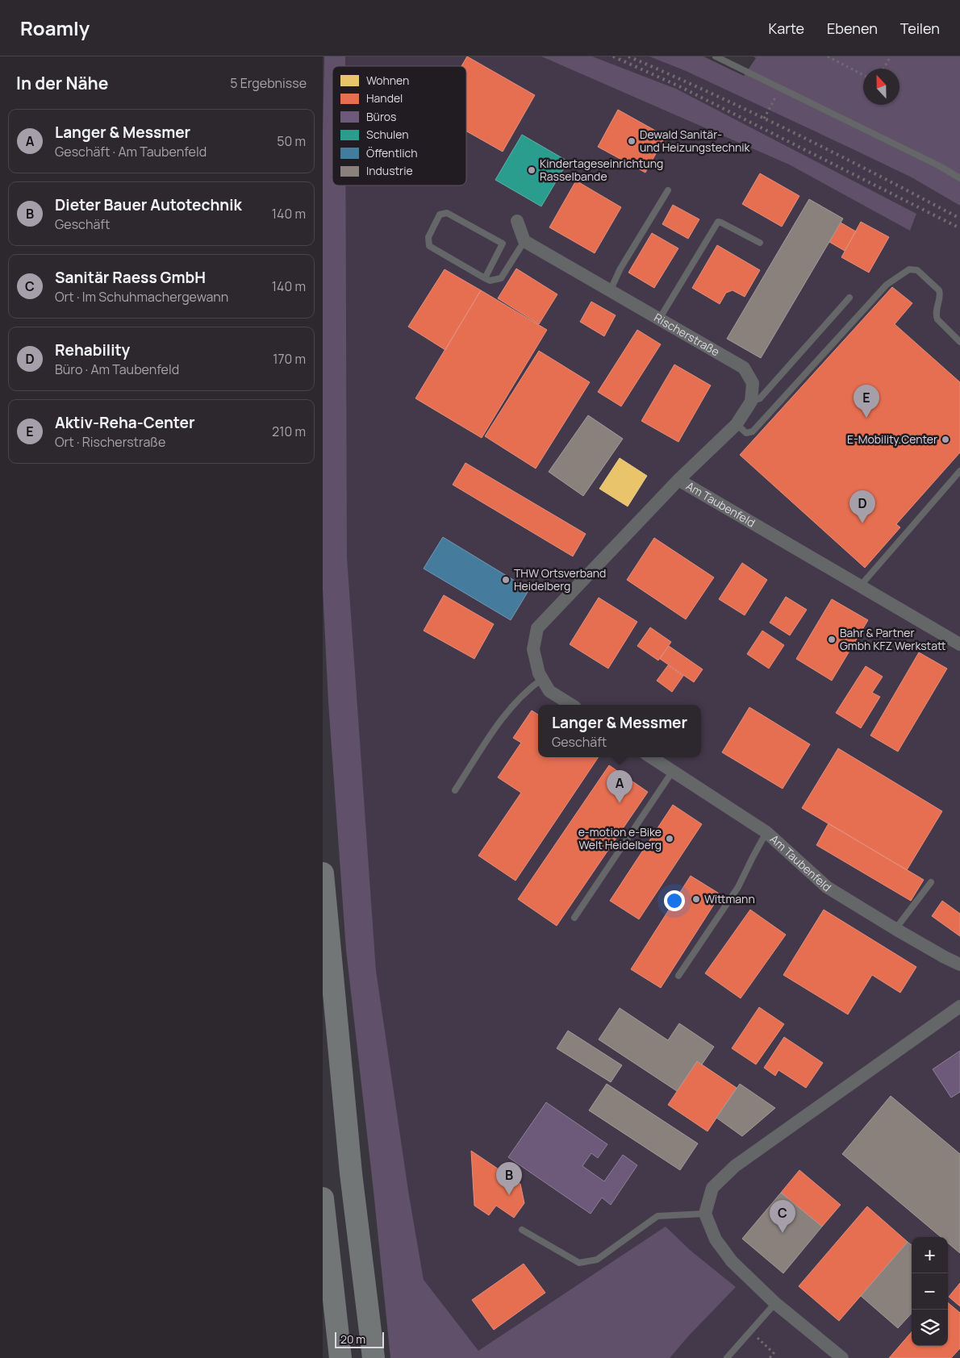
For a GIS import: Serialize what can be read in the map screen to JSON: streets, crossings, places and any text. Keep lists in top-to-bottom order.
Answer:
{
  "streets": {
    "street": ["Rischerstraße", "Am Taubenfeld"]
  },
  "places": [
    "Dewald Sanitär- und Heizungstechnik",
    "Kindertageseinrichtung Rasselbande",
    "E-Mobility.Center",
    "THW Ortsverband Heidelberg",
    "Bahr & Partner Gmbh KFZ Werkstatt",
    "e-motion e-Bike Welt Heidelberg",
    "Wittmann"
  ],
  "legend": [
    "Wohnen",
    "Handel",
    "Büros",
    "Schulen",
    "Öffentlich",
    "Industrie"
  ],
  "scale_bar": "20 m",
  "north": "top",
  "page": {
    "header": "Roamly",
    "nav": ["Karte", "Ebenen", "Teilen"],
    "heading": ["In der Nähe", "5 Ergebnisse"],
    "list": [
      {
        "mark": "A",
        "name": "Langer & Messmer",
        "note": "Geschäft · Am Taubenfeld",
        "value": "50 m"
      },
      {
        "mark": "B",
        "name": "Dieter Bauer Autotechnik",
        "note": "Geschäft",
        "value": "140 m"
      },
      {
        "mark": "C",
        "name": "Sanitär Raess GmbH",
        "note": "Ort · Im Schuhmachergewann",
        "value": "140 m"
      },
      {
        "mark": "D",
        "name": "Rehability",
        "note": "Büro · Am Taubenfeld",
        "value": "170 m"
      },
      {
        "mark": "E",
        "name": "Aktiv-Reha-Center",
        "note": "Ort · Rischerstraße",
        "value": "210 m"
      }
    ],
    "pins": [
      "E",
      "D",
      "A",
      "B",
      "C"
    ],
    "popup": ["Langer & Messmer", "Geschäft"],
    "map_buttons": ["+", "−"],
    "scale": "20 m"
  }
}
